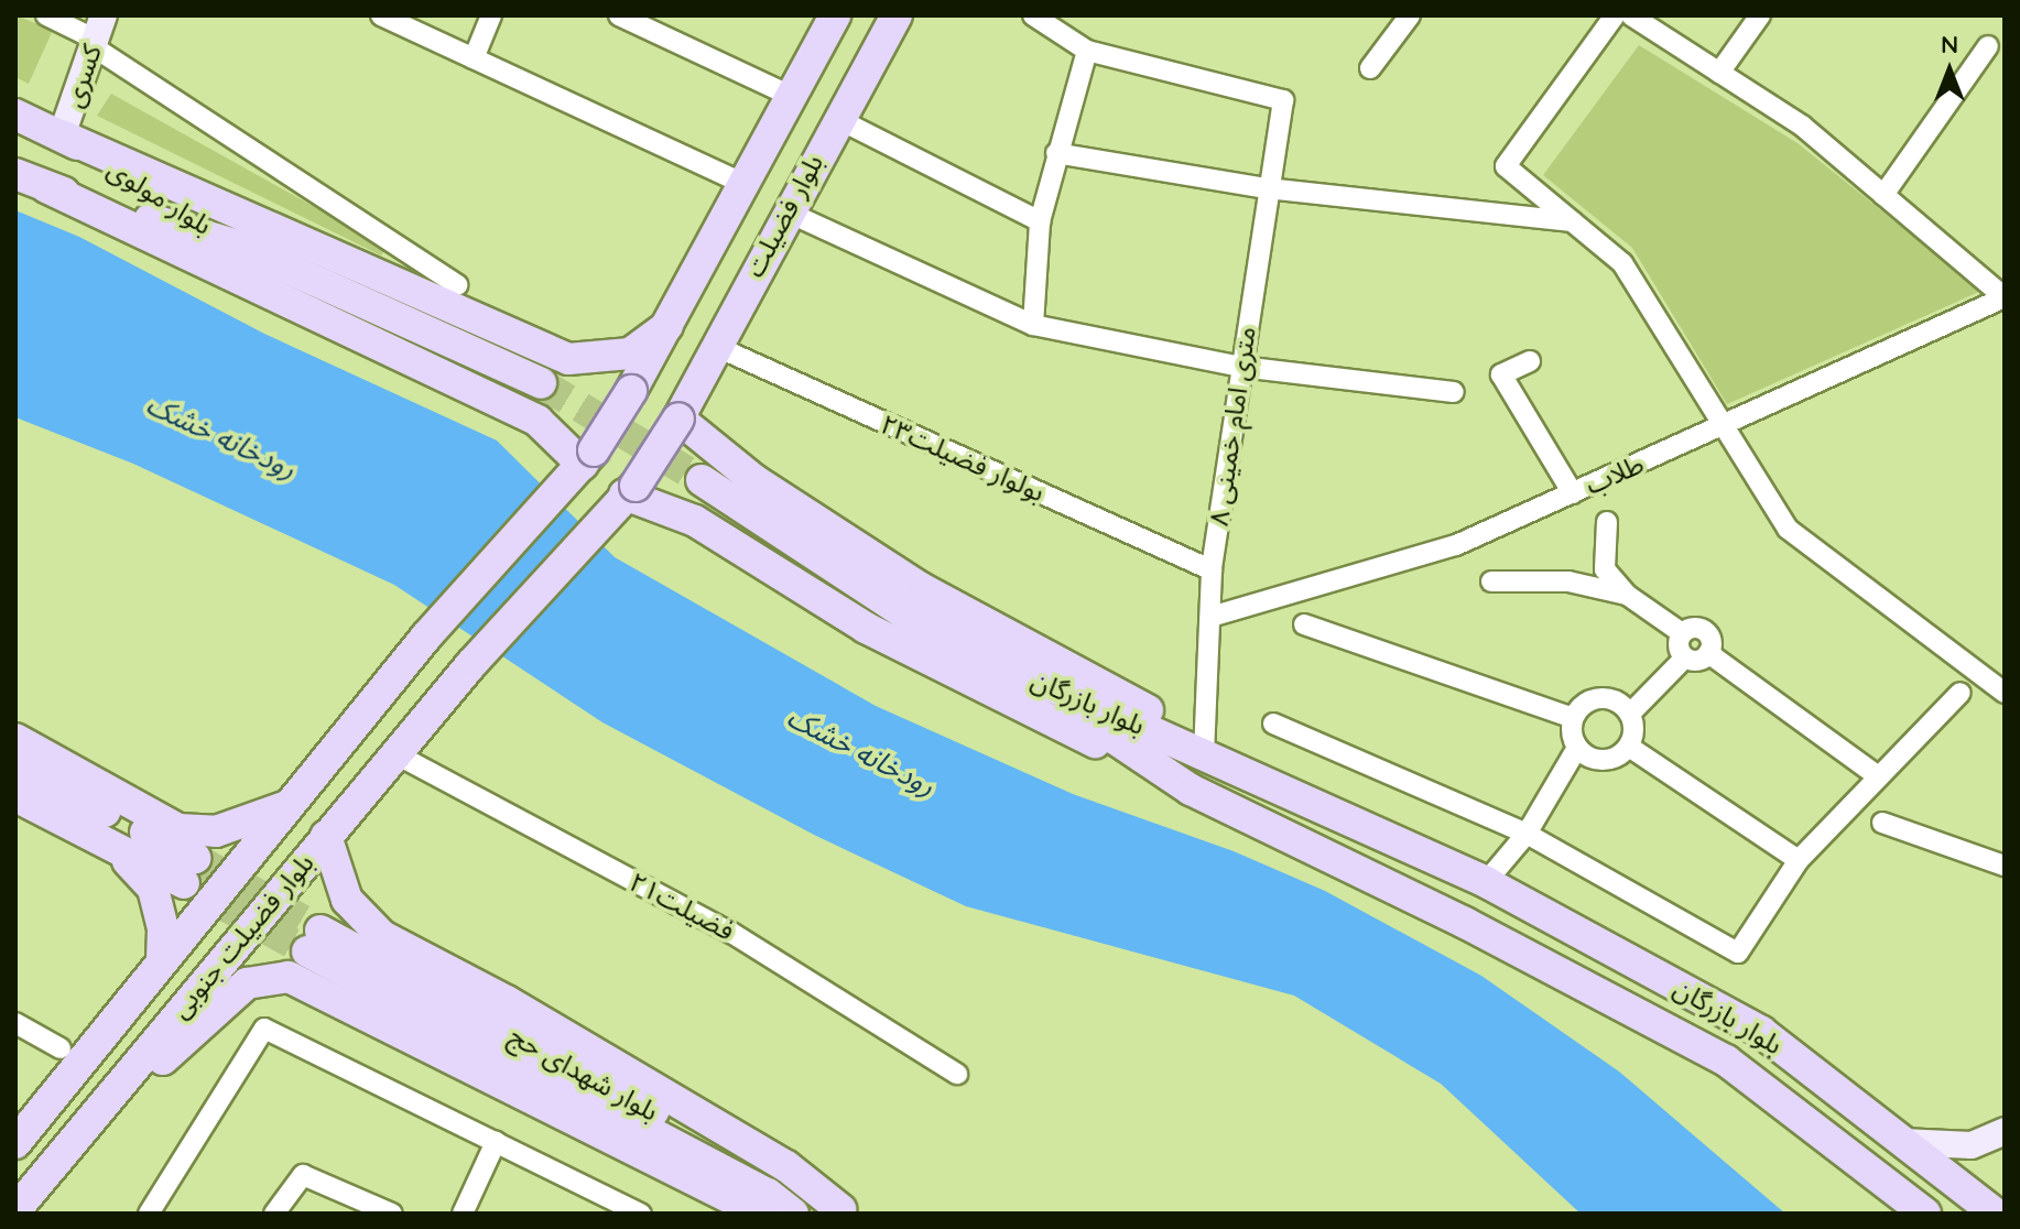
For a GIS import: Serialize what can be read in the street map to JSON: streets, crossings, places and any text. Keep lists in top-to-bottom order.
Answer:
{
  "streets": {
    "main road": [
      "بلوار مولوی",
      "بلوار فضیلت",
      "بلوار بازرگان",
      "بلوار فضیلت جنوبی",
      "بلوار شهدای حج"
    ],
    "street": [
      "کسری",
      "۸ متری امام خمینی",
      "بولوار فضیلت۲۳",
      "طلاب",
      "فضیلت۲۱"
    ]
  },
  "crossings": [
    ["کسری", "بلوار مولوی"],
    ["بلوار فضیلت", "بولوار فضیلت۲۳"],
    ["بلوار فضیلت", "بلوار فضیلت جنوبی"],
    ["۸ متری امام خمینی", "بولوار فضیلت۲۳"],
    ["۸ متری امام خمینی", "طلاب"],
    ["۸ متری امام خمینی", "بلوار بازرگان"],
    ["فضیلت۲۱", "بلوار فضیلت جنوبی"]
  ],
  "water": ["رودخانه خشک"],
  "north": "top"
}
